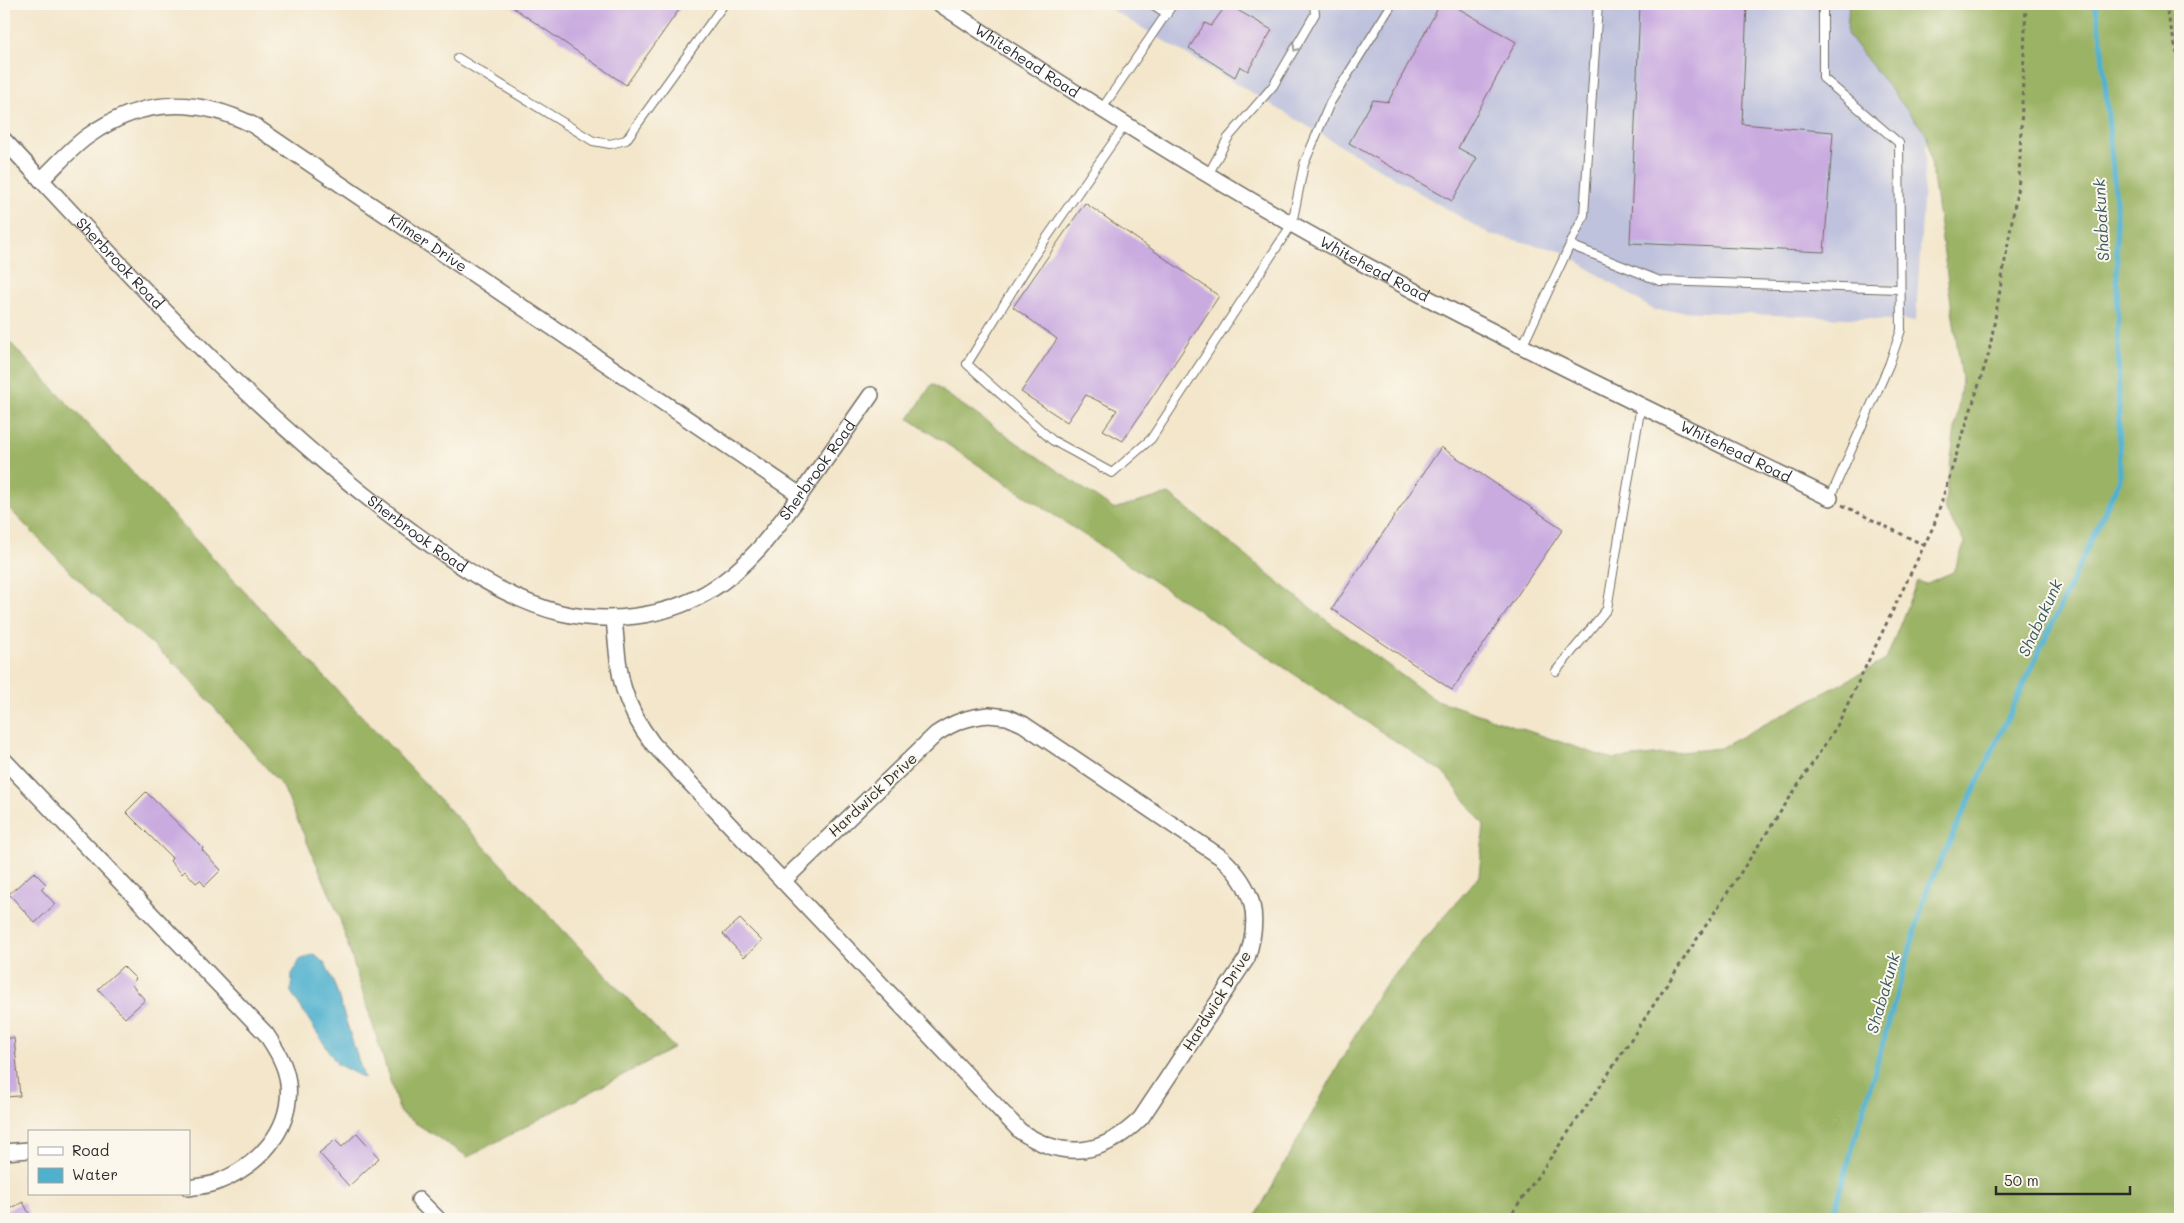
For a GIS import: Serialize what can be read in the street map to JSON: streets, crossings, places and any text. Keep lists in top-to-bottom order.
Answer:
{
  "streets": {
    "street": [
      "Whitehead Road",
      "Kilmer Drive",
      "Sherbrook Road",
      "Hardwick Drive"
    ]
  },
  "crossings": [
    ["Kilmer Drive", "Sherbrook Road"],
    ["Sherbrook Road", "Hardwick Drive"]
  ],
  "water": ["Shabakunk"],
  "legend": ["Road", "Water"],
  "scale_bar": "50 m"
}
